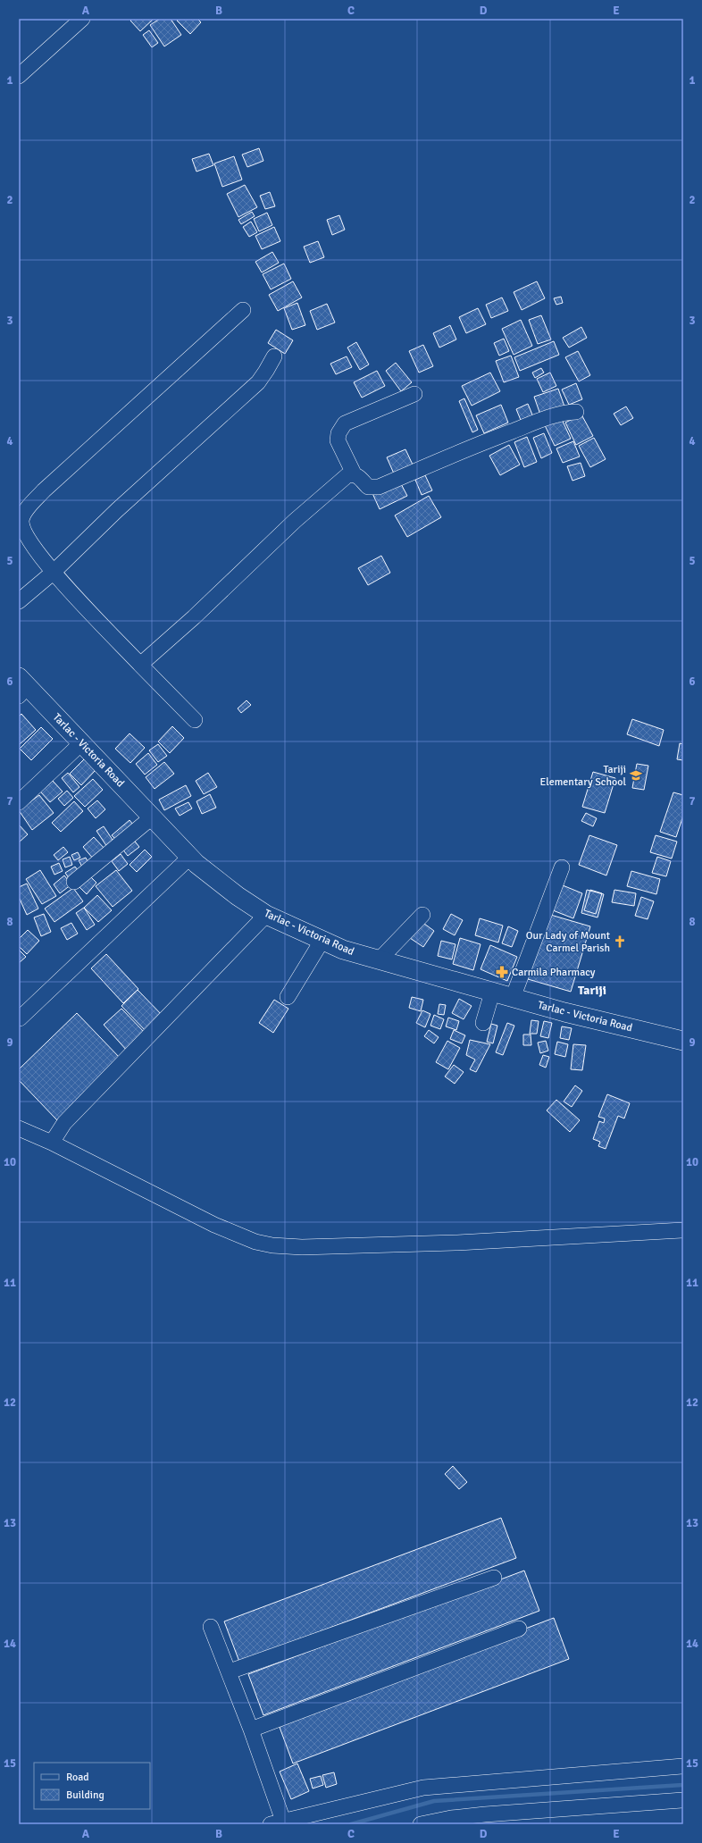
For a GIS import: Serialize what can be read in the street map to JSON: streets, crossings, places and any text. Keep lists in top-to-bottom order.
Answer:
{
  "streets": {
    "main road": ["Tarlac - Victoria Road"]
  },
  "districts": ["Tariji"],
  "places": {
    "school or university": ["Tariji Elementary School"],
    "church": ["Our Lady of Mount Carmel Parish"],
    "pharmacy": ["Carmila Pharmacy"]
  },
  "legend": ["Road", "Building"],
  "grid": {
    "columns": [
      "A",
      "B",
      "C",
      "D",
      "E"
    ],
    "rows": [
      "1",
      "2",
      "3",
      "4",
      "5",
      "6",
      "7",
      "8",
      "9",
      "10",
      "11",
      "12",
      "13",
      "14",
      "15"
    ]
  }
}
